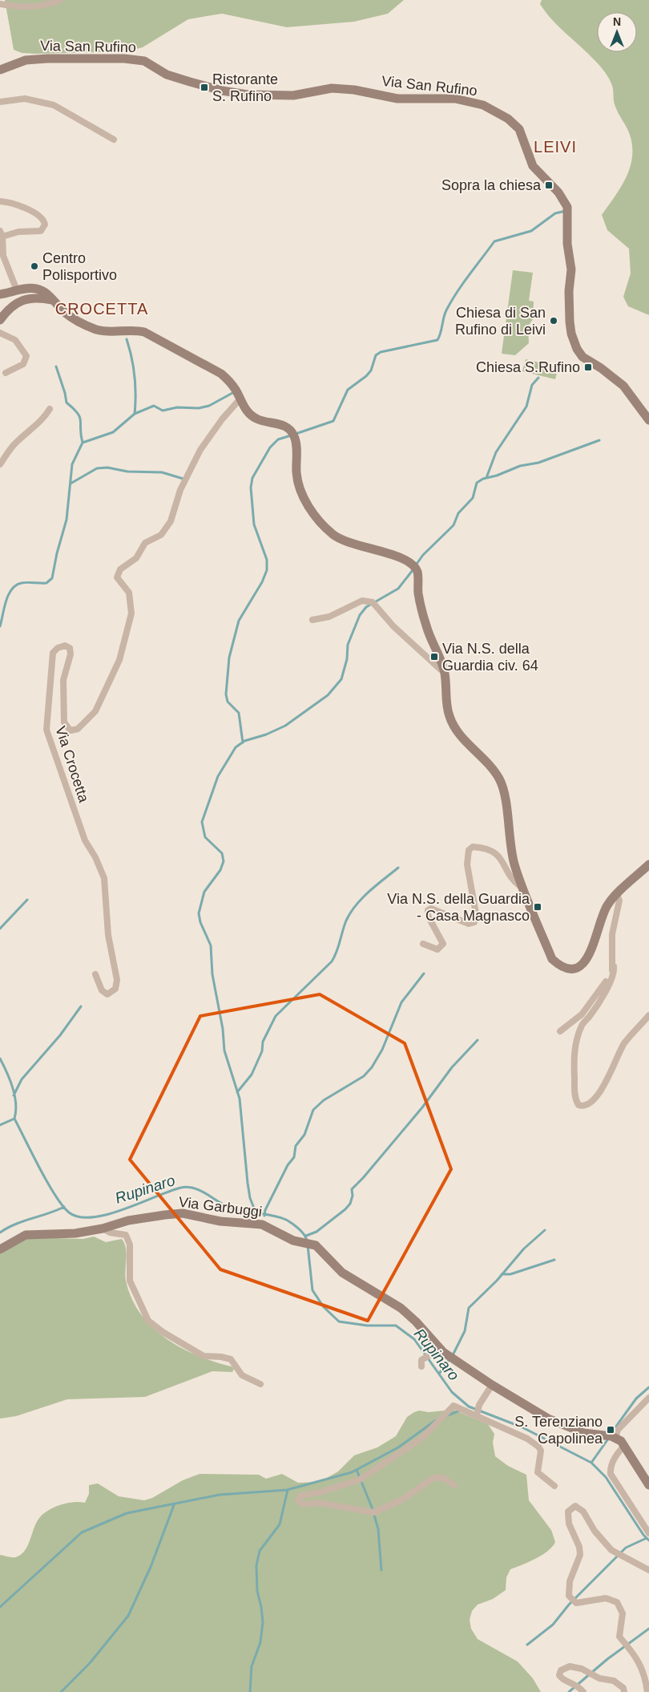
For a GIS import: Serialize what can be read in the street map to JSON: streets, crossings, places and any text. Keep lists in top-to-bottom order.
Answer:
{
  "streets": {
    "street": ["Via San Rufino", "Via Crocetta", "Via Garbuggi"]
  },
  "districts": ["LEIVI", "CROCETTA"],
  "water": ["Rupinaro"],
  "places": {
    "transit": [
      "Ristorante S. Rufino",
      "Sopra la chiesa",
      "Chiesa S.Rufino",
      "Via N.S. della Guardia civ. 64",
      "Via N.S. della Guardia - Casa Magnasco",
      "S. Terenziano Capolinea"
    ],
    "other": ["Centro Polisportivo", "Chiesa di San Rufino di Leivi"]
  },
  "north": "top"
}
